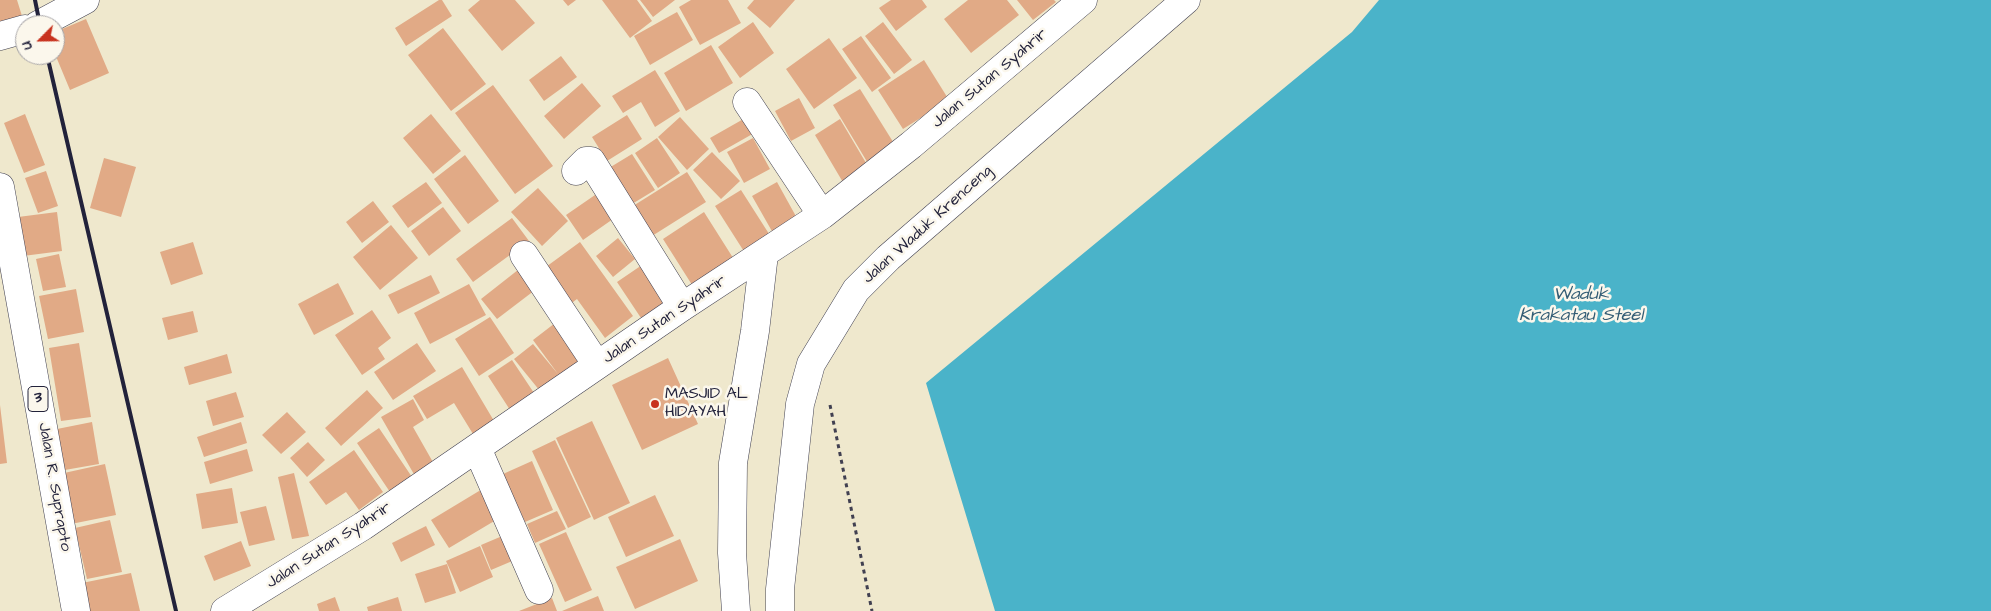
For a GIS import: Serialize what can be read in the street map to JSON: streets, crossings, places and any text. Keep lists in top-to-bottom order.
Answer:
{
  "streets": {
    "main road": [
      "Jalan Sutan Syahrir",
      "Jalan Waduk Krenceng",
      "3",
      "Jalan R. Suprapto"
    ]
  },
  "water": ["Waduk Krakatau Steel"],
  "places": ["MASJID AL HIDAYAH"],
  "north": "bottom left"
}
